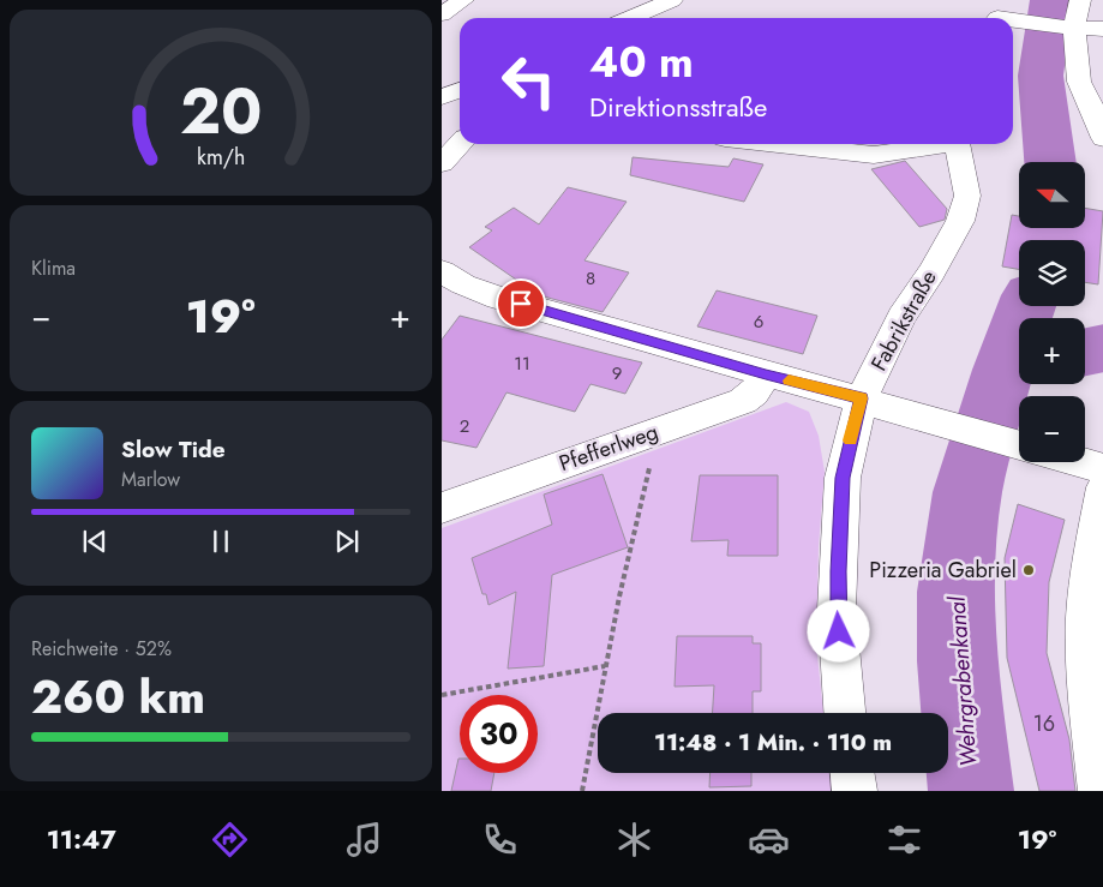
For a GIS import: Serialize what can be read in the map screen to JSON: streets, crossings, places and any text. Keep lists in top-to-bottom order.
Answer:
{
  "streets": {
    "street": ["Fabrikstraße", "Pfefferlweg"]
  },
  "water": ["Wehrgrabenkanal"],
  "places": ["Pizzeria Gabriel"],
  "house_numbers": [
    "8",
    "6",
    "11",
    "9",
    "2",
    "16"
  ],
  "north": "left",
  "page": {
    "turn": ["40 m", "Direktionsstraße"],
    "map_buttons": ["+", "−"],
    "tile": [
      "Klima",
      ["Reichweite · 52%", "260 km"]
    ],
    "heat": ["−", "19°", "+"],
    "song": ["Slow Tide", "Marlow"],
    "limit": "30",
    "trip": "11:48 · 1 Min. · 110 m",
    "tabs": ["11:47", "19°"],
    "gauge": ["20", "km/h"]
  }
}
